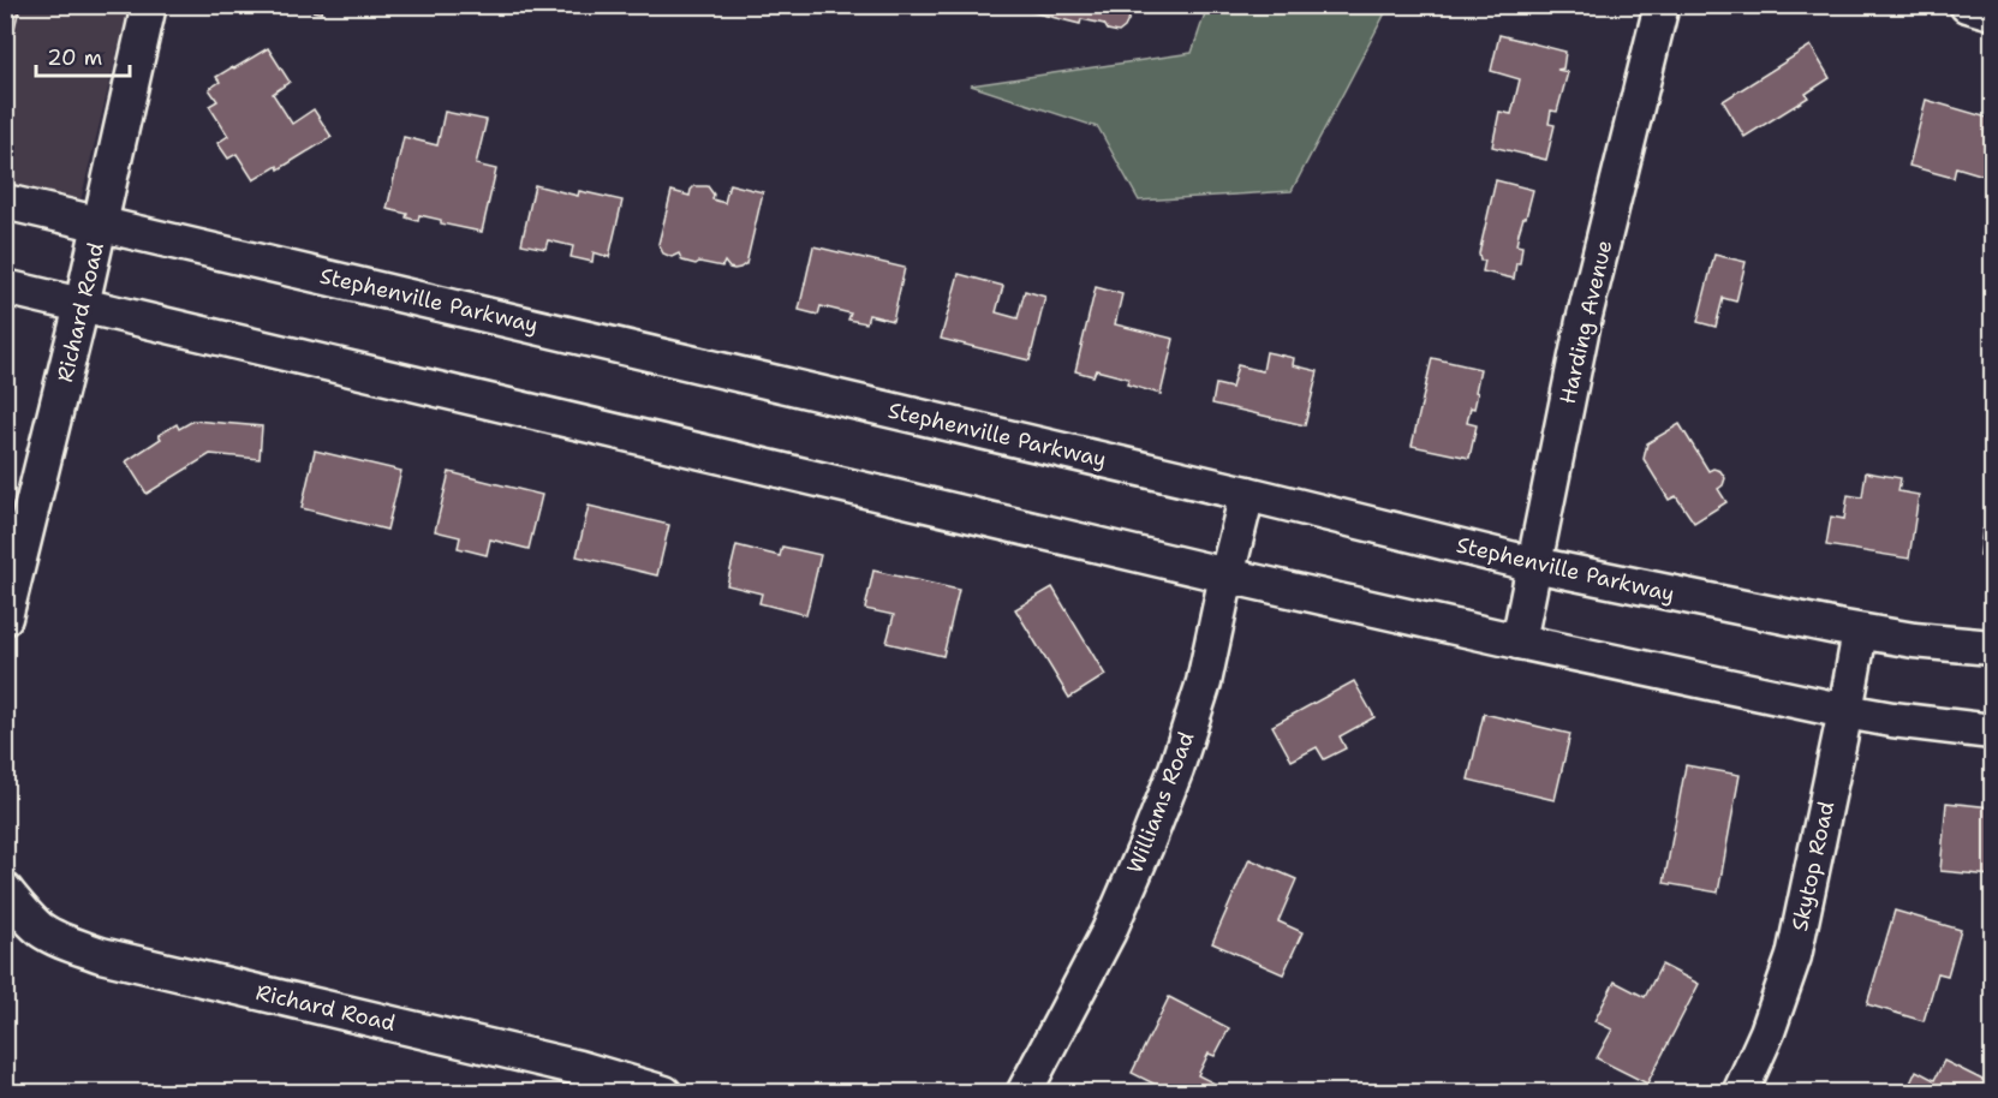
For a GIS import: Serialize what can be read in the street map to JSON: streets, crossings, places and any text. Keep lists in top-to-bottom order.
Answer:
{
  "streets": {
    "street": [
      "Stephenville Parkway",
      "Richard Road",
      "Harding Avenue",
      "Williams Road",
      "Skytop Road"
    ]
  },
  "crossings": [
    ["Stephenville Parkway", "Richard Road"],
    ["Stephenville Parkway", "Harding Avenue"],
    ["Stephenville Parkway", "Williams Road"],
    ["Stephenville Parkway", "Skytop Road"]
  ],
  "scale_bar": "20 m"
}
